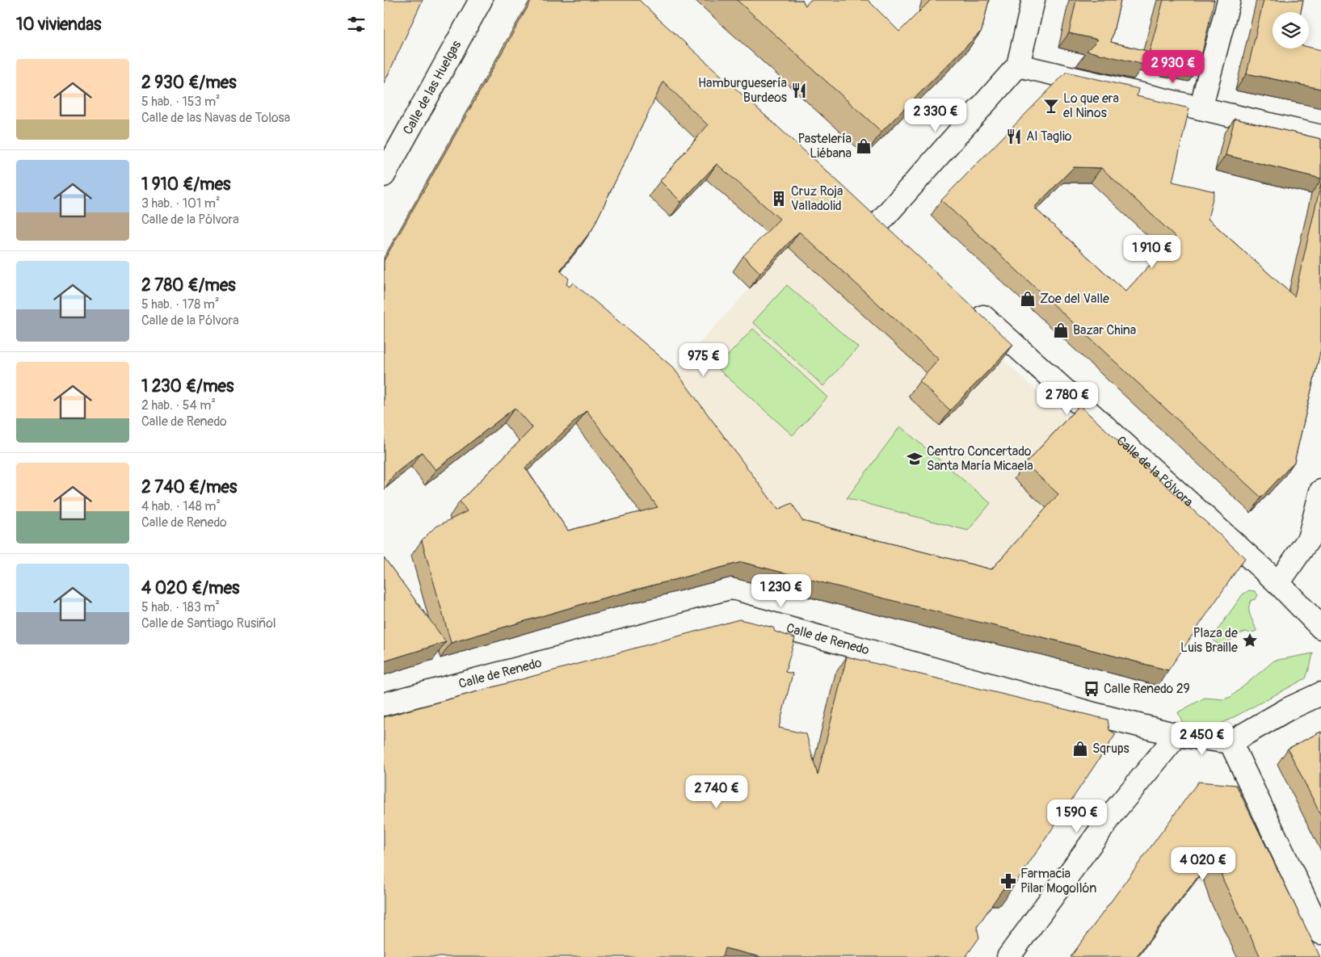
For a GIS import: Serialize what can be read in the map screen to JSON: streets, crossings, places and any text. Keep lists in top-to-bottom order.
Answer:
{
  "streets": {
    "street": ["Calle de las Huelgas", "Calle de la Pólvora", "Calle de Renedo"]
  },
  "places": {
    "restaurant": ["Hamburguesería Burdeos", "Al Taglio"],
    "bar": ["Lo que era el Ninos"],
    "shop": [
      "Pastelería Liébana",
      "Zoe del Valle",
      "Bazar China",
      "Sqrups"
    ],
    "building": ["Cruz Roja Valladolid"],
    "school or university": ["Centro Concertado Santa María Micaela"],
    "place": ["Plaza de Luis Braille"],
    "bus stop": ["Calle Renedo 29"],
    "pharmacy": ["Farmacia Pilar Mogollón"]
  },
  "page": {
    "heading": "10 viviendas",
    "list": [
      {
        "name": "2 930 €/mes",
        "note": "5 hab. · 153 m² · Calle de las Navas de Tolosa"
      },
      {
        "name": "1 910 €/mes",
        "note": "3 hab. · 101 m² · Calle de la Pólvora"
      },
      {
        "name": "2 780 €/mes",
        "note": "5 hab. · 178 m² · Calle de la Pólvora"
      },
      {
        "name": "1 230 €/mes",
        "note": "2 hab. · 54 m² · Calle de Renedo"
      },
      {
        "name": "2 740 €/mes",
        "note": "4 hab. · 148 m² · Calle de Renedo"
      },
      {
        "name": "4 020 €/mes",
        "note": "5 hab. · 183 m² · Calle de Santiago Rusiñol"
      }
    ],
    "price": [
      "2 930 €",
      "2 330 €",
      "1 910 €",
      "975 €",
      "2 780 €",
      "1 230 €",
      "2 450 €",
      "2 740 €",
      "1 590 €",
      "4 020 €"
    ]
  }
}
